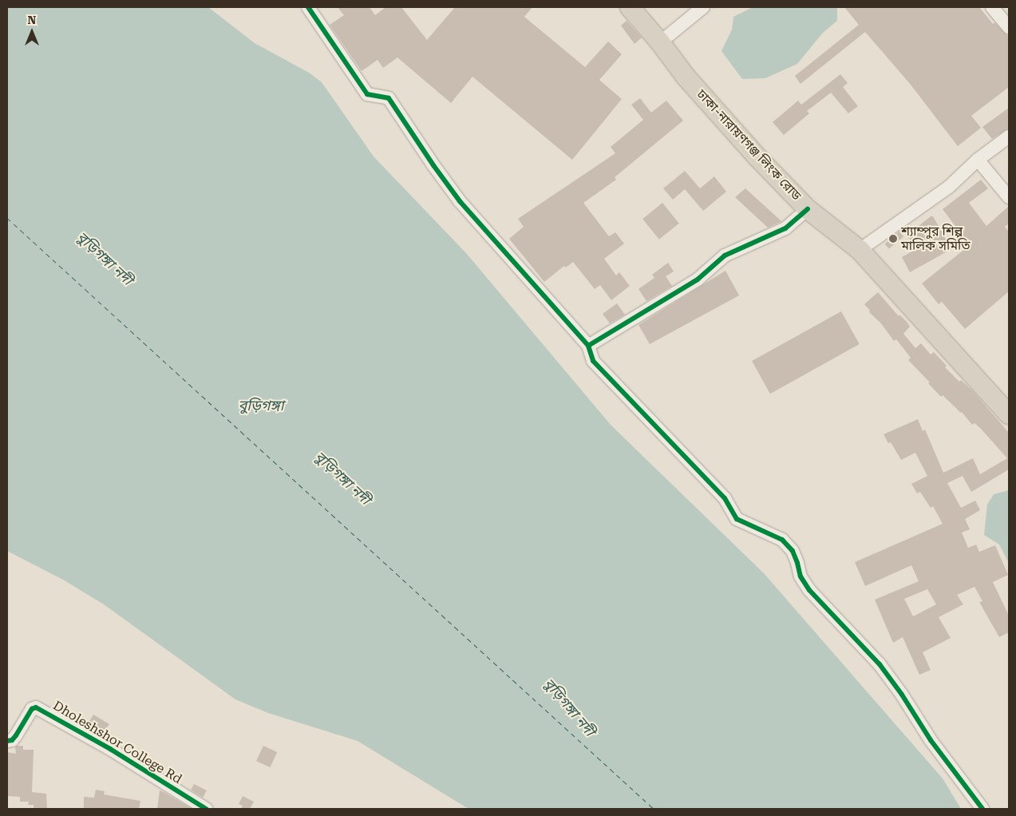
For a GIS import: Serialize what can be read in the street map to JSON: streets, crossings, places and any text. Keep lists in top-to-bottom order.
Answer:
{
  "streets": {
    "highway": ["ঢাকা-নারায়ণগঞ্জ লিংক রোড"],
    "street": ["Dholeshshor College Rd"]
  },
  "water": ["বুড়িগঙ্গা নদী", "বুড়িগঙ্গা"],
  "places": ["শ্যাম্পুর শিল্প মালিক সমিতি"],
  "north": "top"
}
